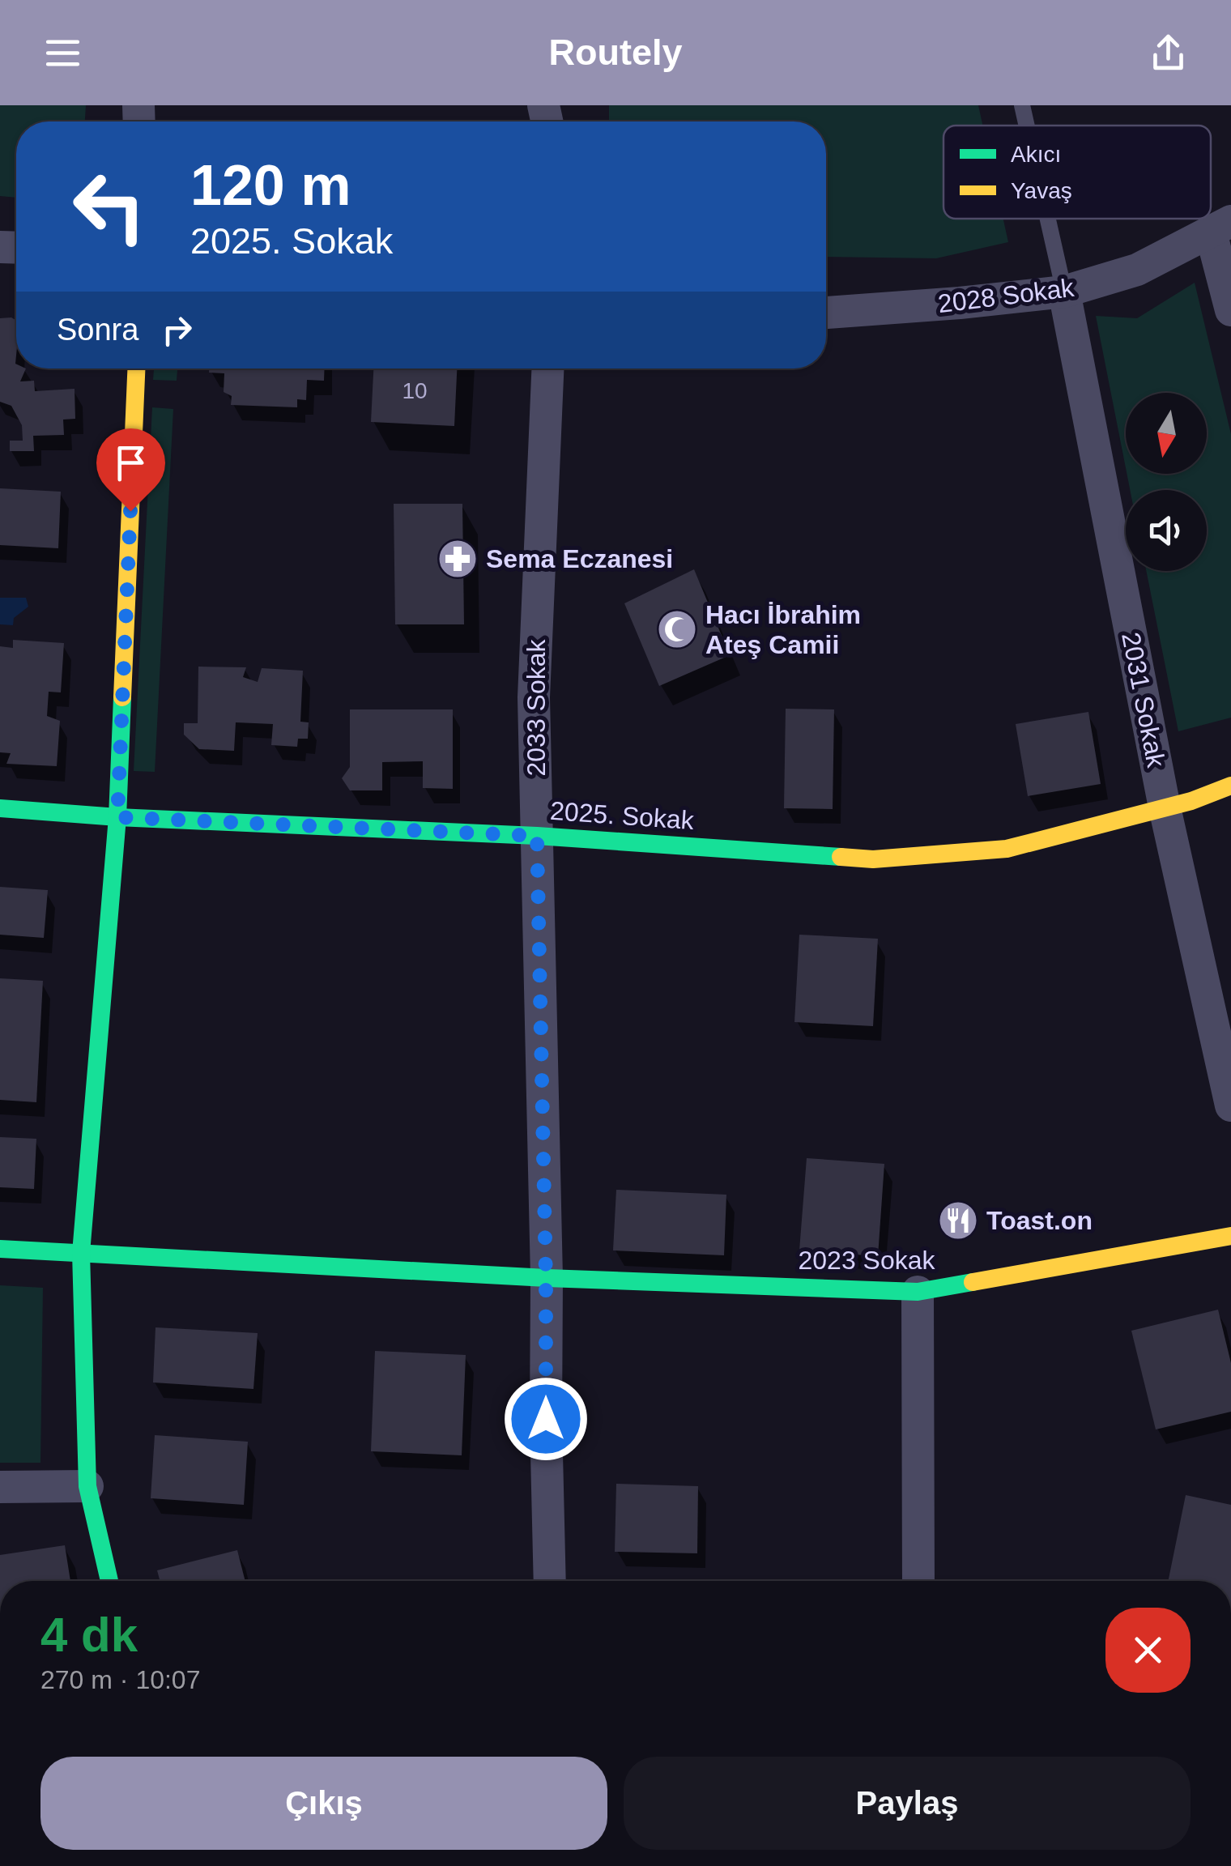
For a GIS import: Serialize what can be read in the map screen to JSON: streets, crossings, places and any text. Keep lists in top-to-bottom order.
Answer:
{
  "streets": {
    "street": [
      "2028 Sokak",
      "2031 Sokak",
      "2033 Sokak",
      "2025. Sokak",
      "2023 Sokak"
    ]
  },
  "crossings": [
    ["2028 Sokak", "2031 Sokak"],
    ["2031 Sokak", "2025. Sokak"],
    ["2033 Sokak", "2025. Sokak"],
    ["2033 Sokak", "2023 Sokak"]
  ],
  "places": {
    "pharmacy": ["Sema Eczanesi"],
    "mosque": ["Hacı İbrahim Ateş Camii"],
    "restaurant": ["Toast.on"]
  },
  "house_numbers": ["10"],
  "legend": ["Akıcı", "Yavaş"],
  "north": "bottom",
  "page": {
    "header": "Routely",
    "turn": ["120 m", "2025. Sokak"],
    "then": "Sonra",
    "heading": ["4 dk", "270 m · 10:07"],
    "buttons": ["Çıkış", "Paylaş"]
  }
}
